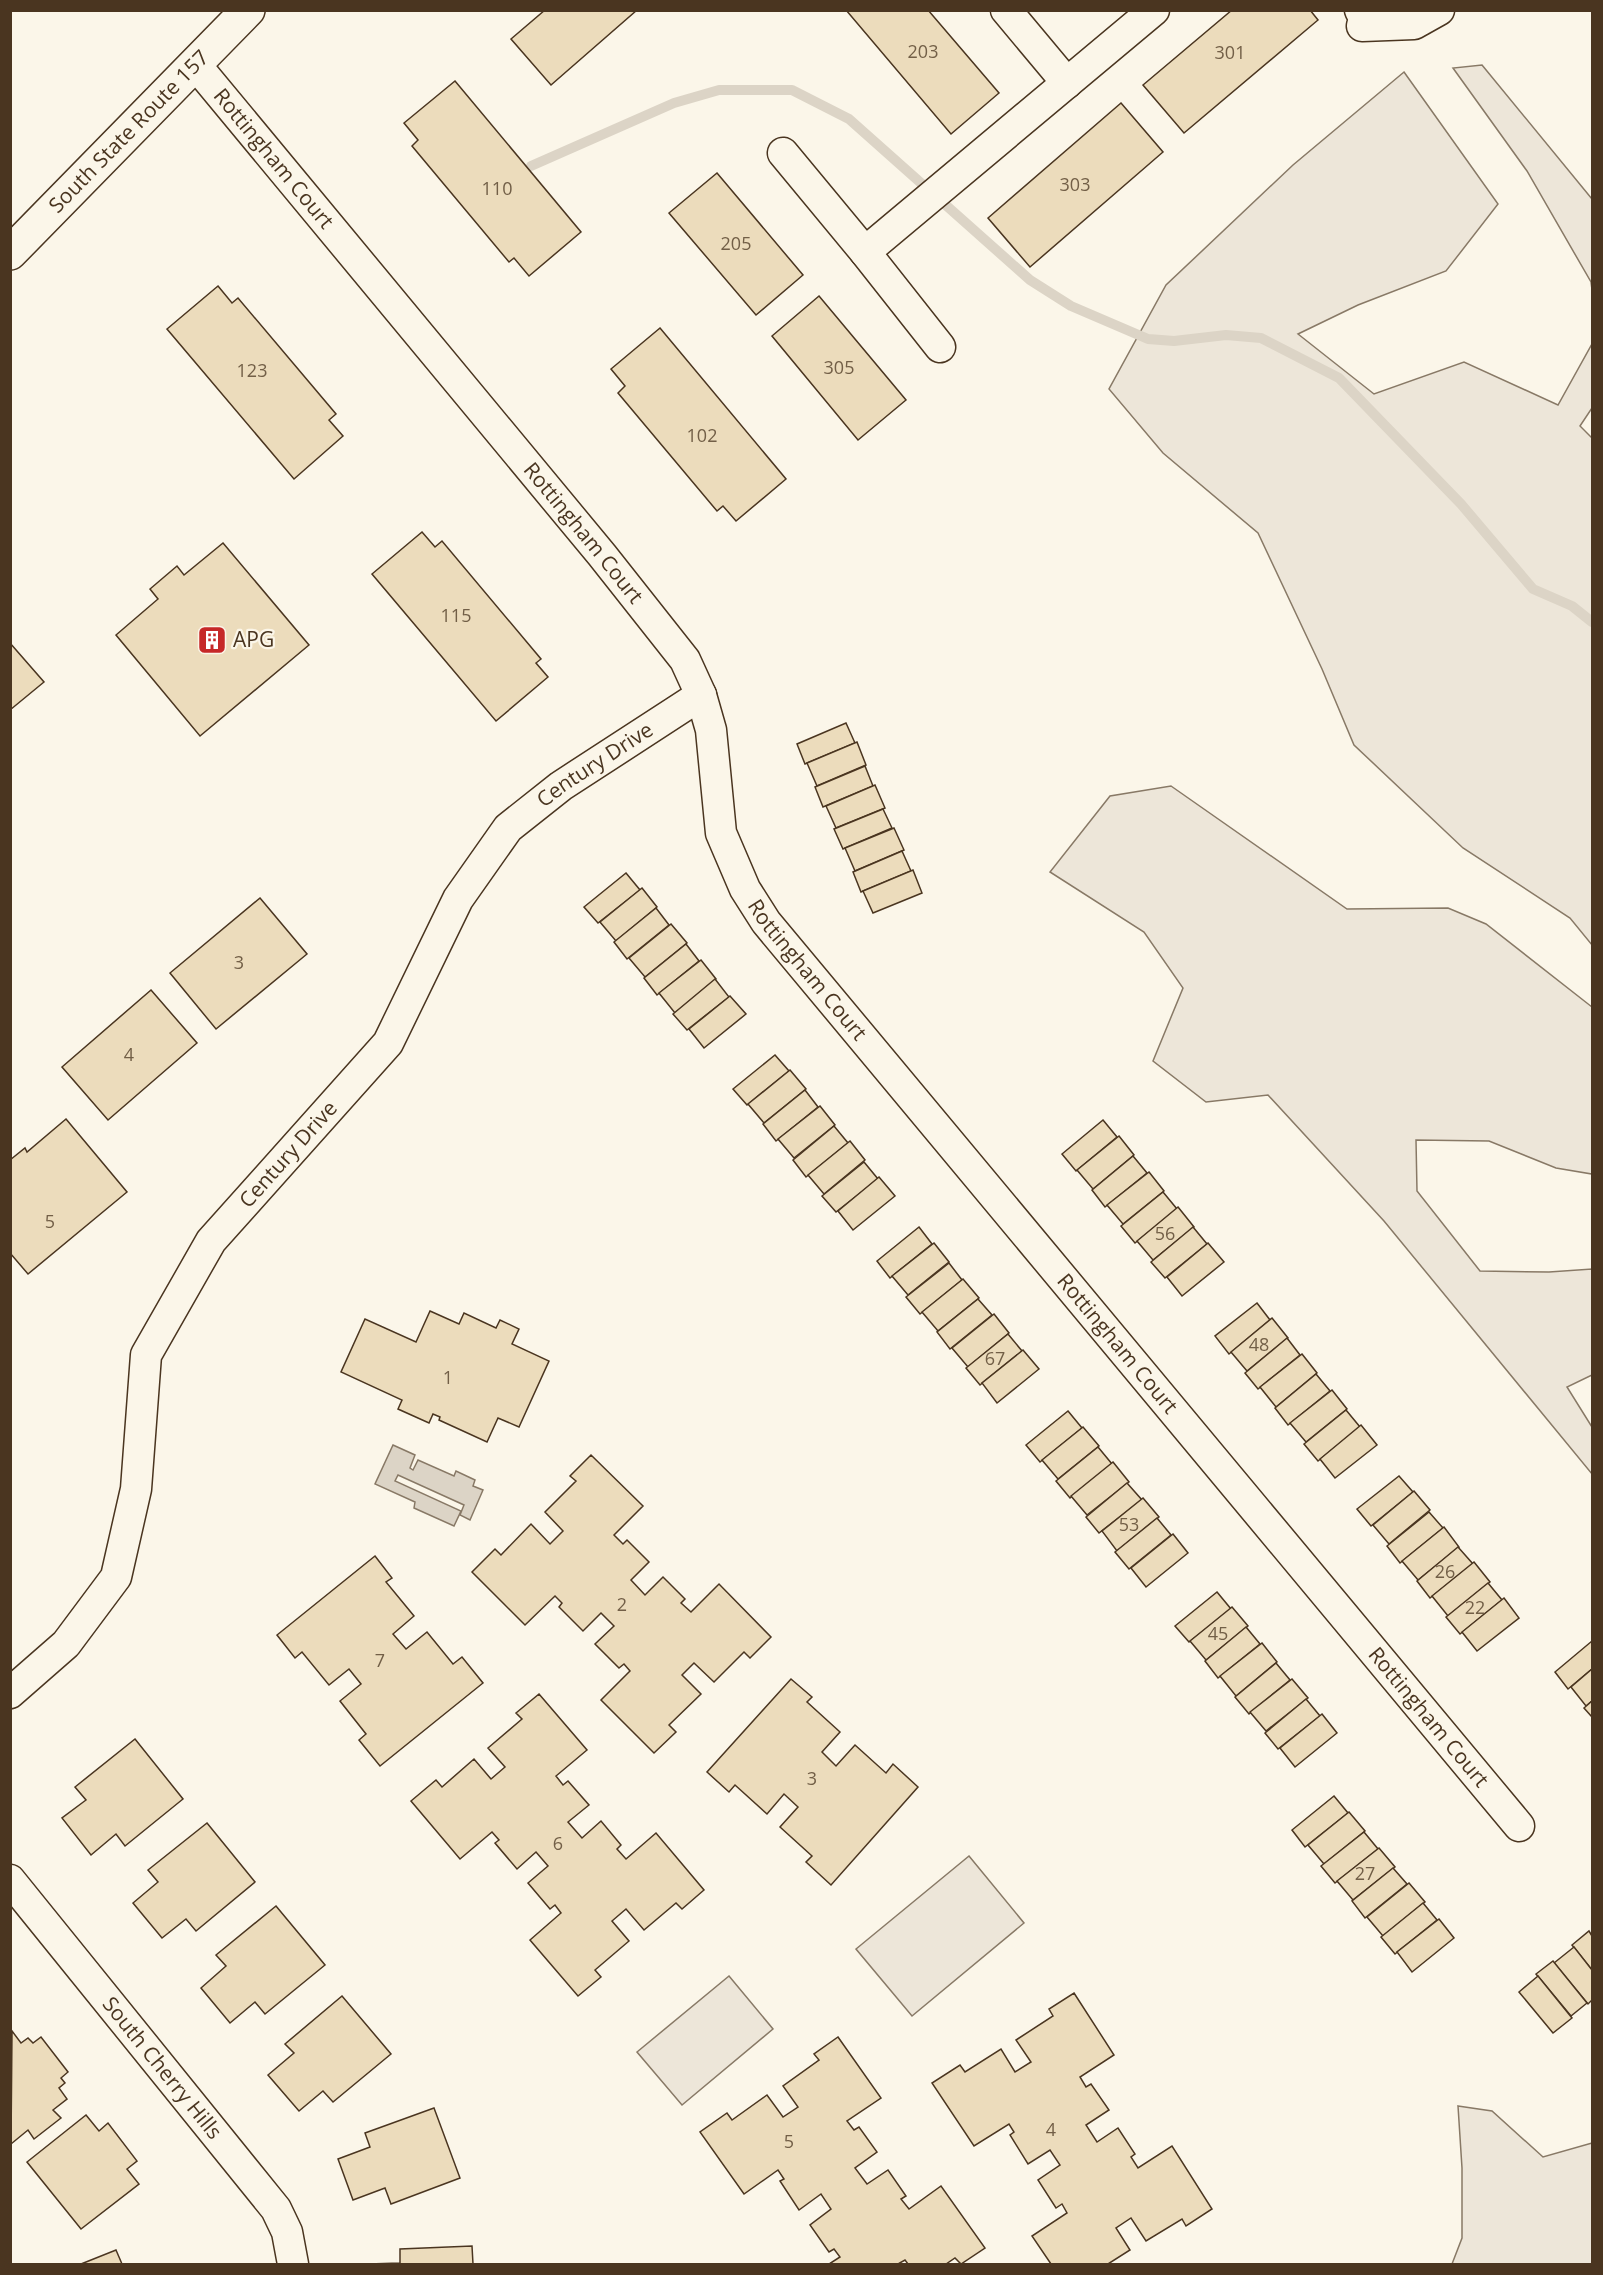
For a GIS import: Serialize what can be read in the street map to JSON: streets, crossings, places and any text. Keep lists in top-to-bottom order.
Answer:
{
  "streets": {
    "main road": ["South State Route 157"],
    "street": ["Rottingham Court", "Century Drive", "South Cherry Hills"]
  },
  "crossings": [
    ["South State Route 157", "Rottingham Court"],
    ["Rottingham Court", "Century Drive"]
  ],
  "places": {
    "building": ["APG"]
  },
  "house_numbers": [
    "203",
    "301",
    "303",
    "110",
    "205",
    "305",
    "123",
    "102",
    "115",
    "3",
    "4",
    "5",
    "56",
    "48",
    "67",
    "1",
    "53",
    "26",
    "2",
    "22",
    "45",
    "7",
    "3",
    "6",
    "27",
    "4",
    "5"
  ]
}
